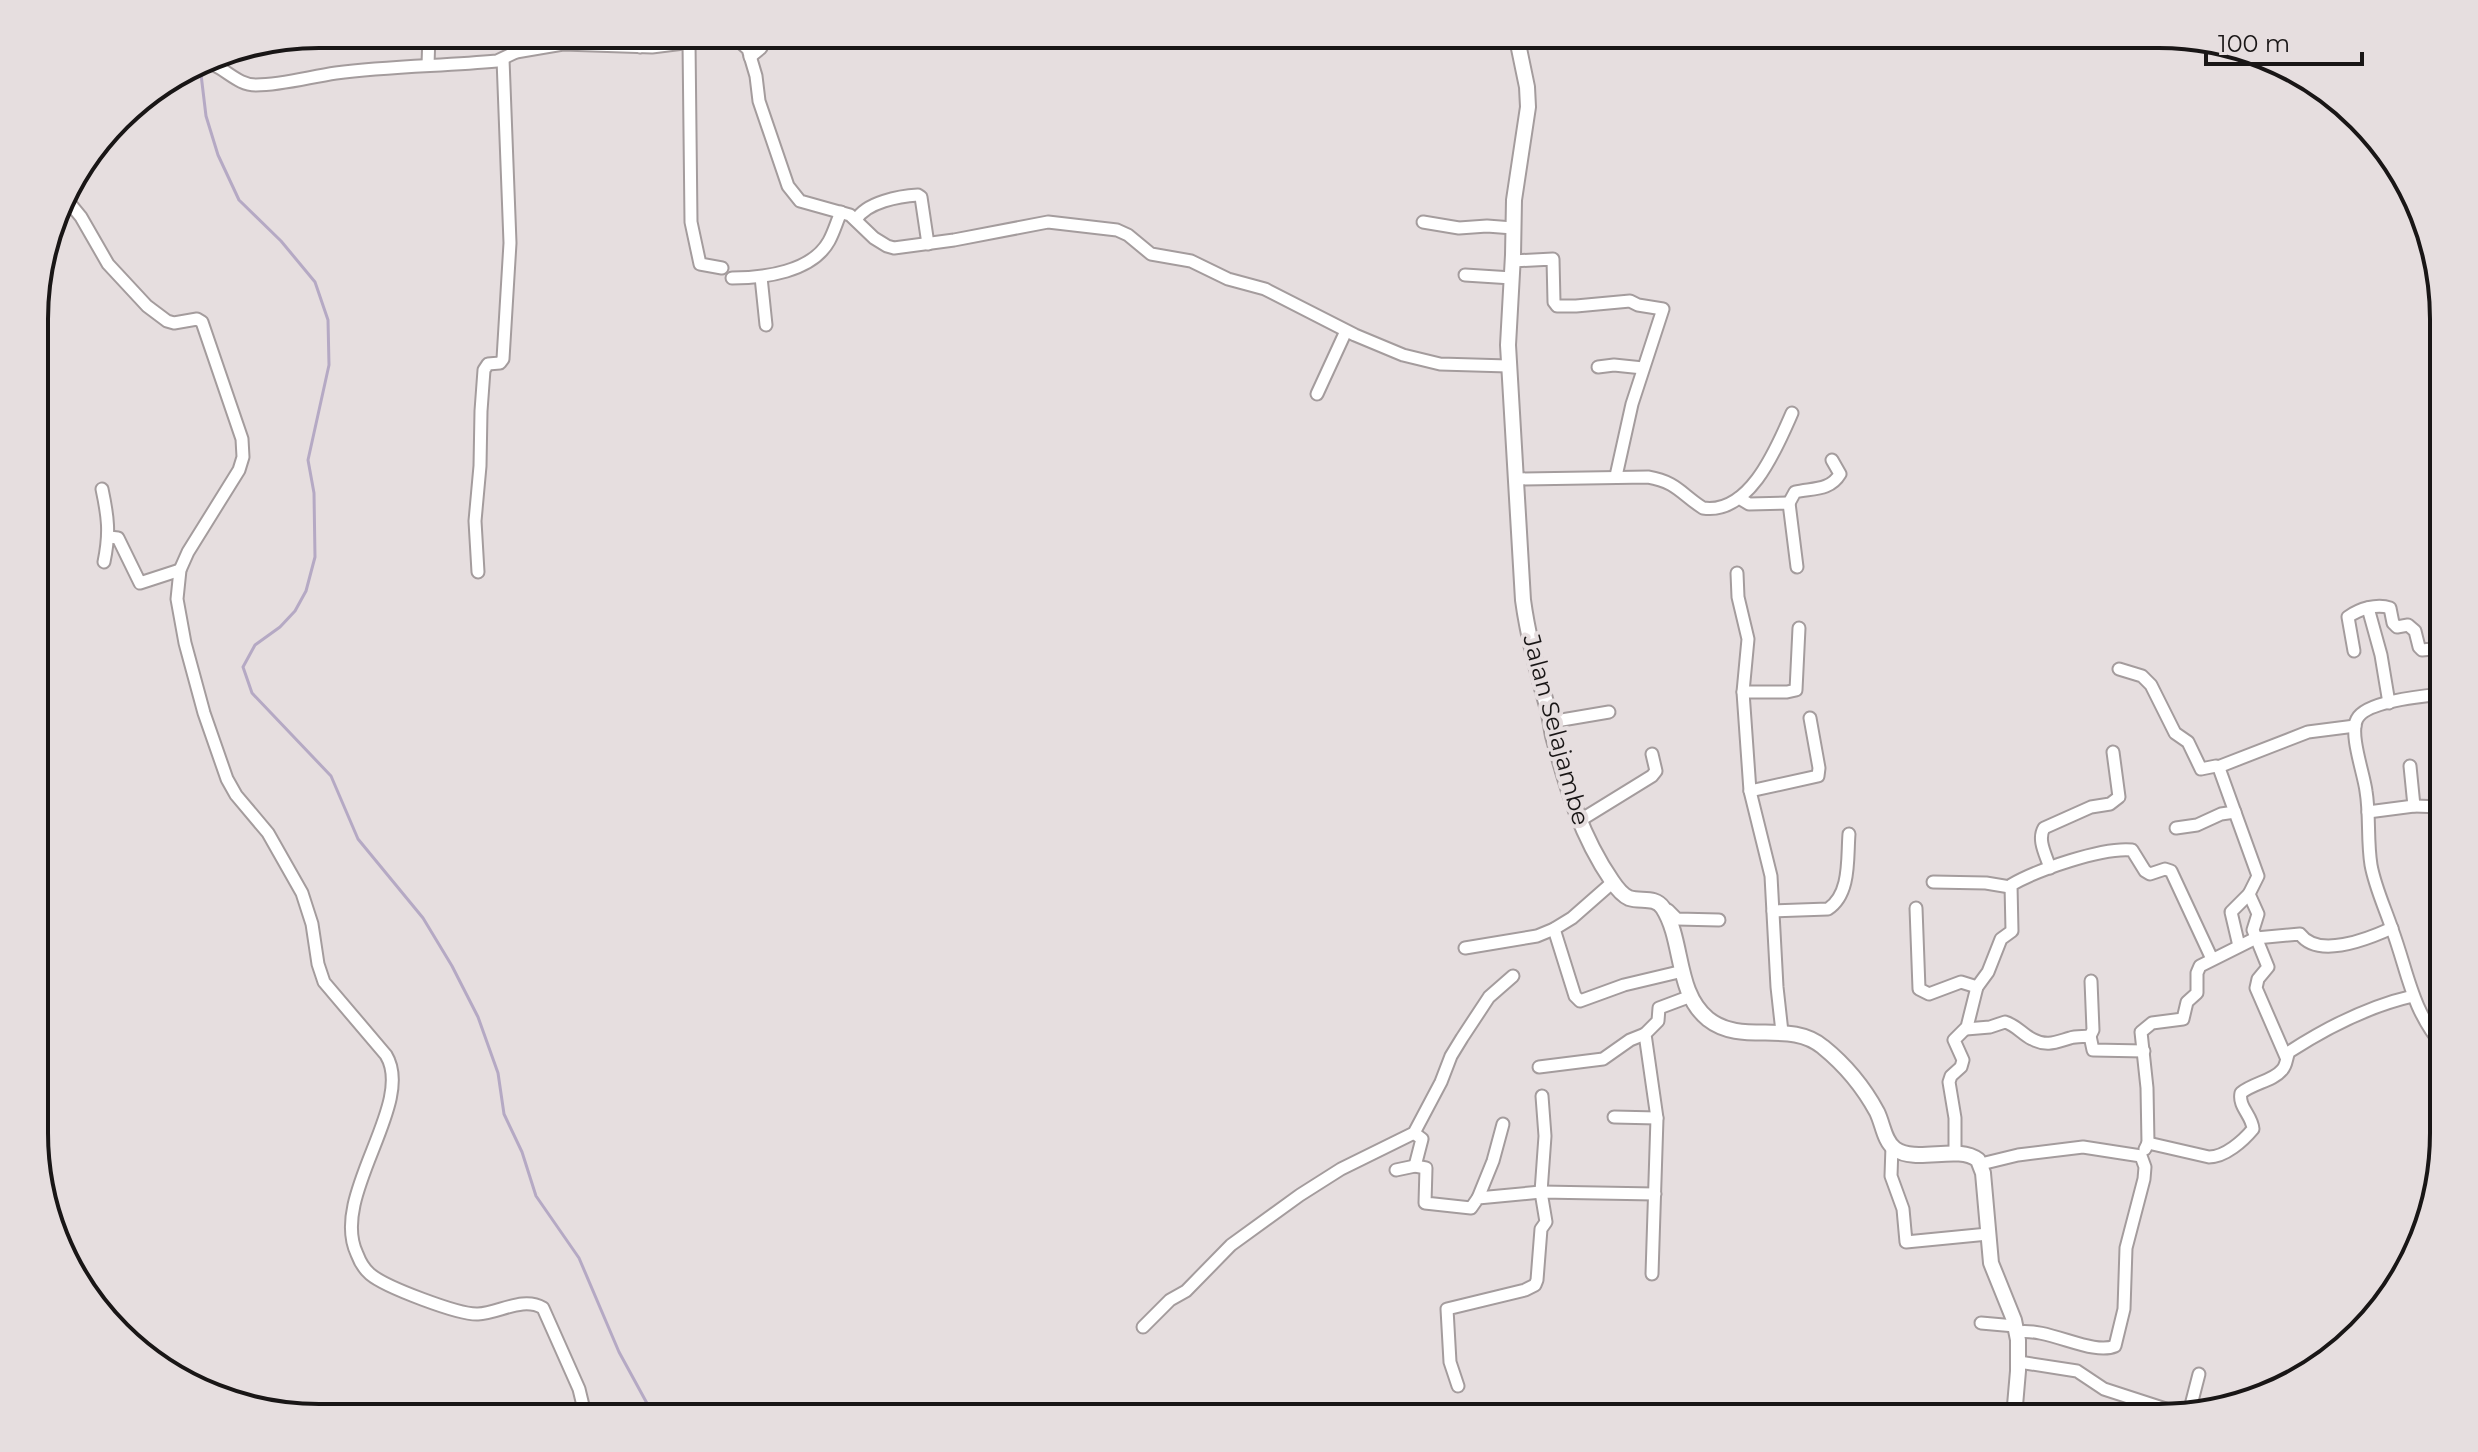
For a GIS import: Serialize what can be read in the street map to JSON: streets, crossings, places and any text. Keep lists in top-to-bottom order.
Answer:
{
  "streets": {
    "street": ["Jalan Selajambe"]
  },
  "scale_bar": "100 m"
}
